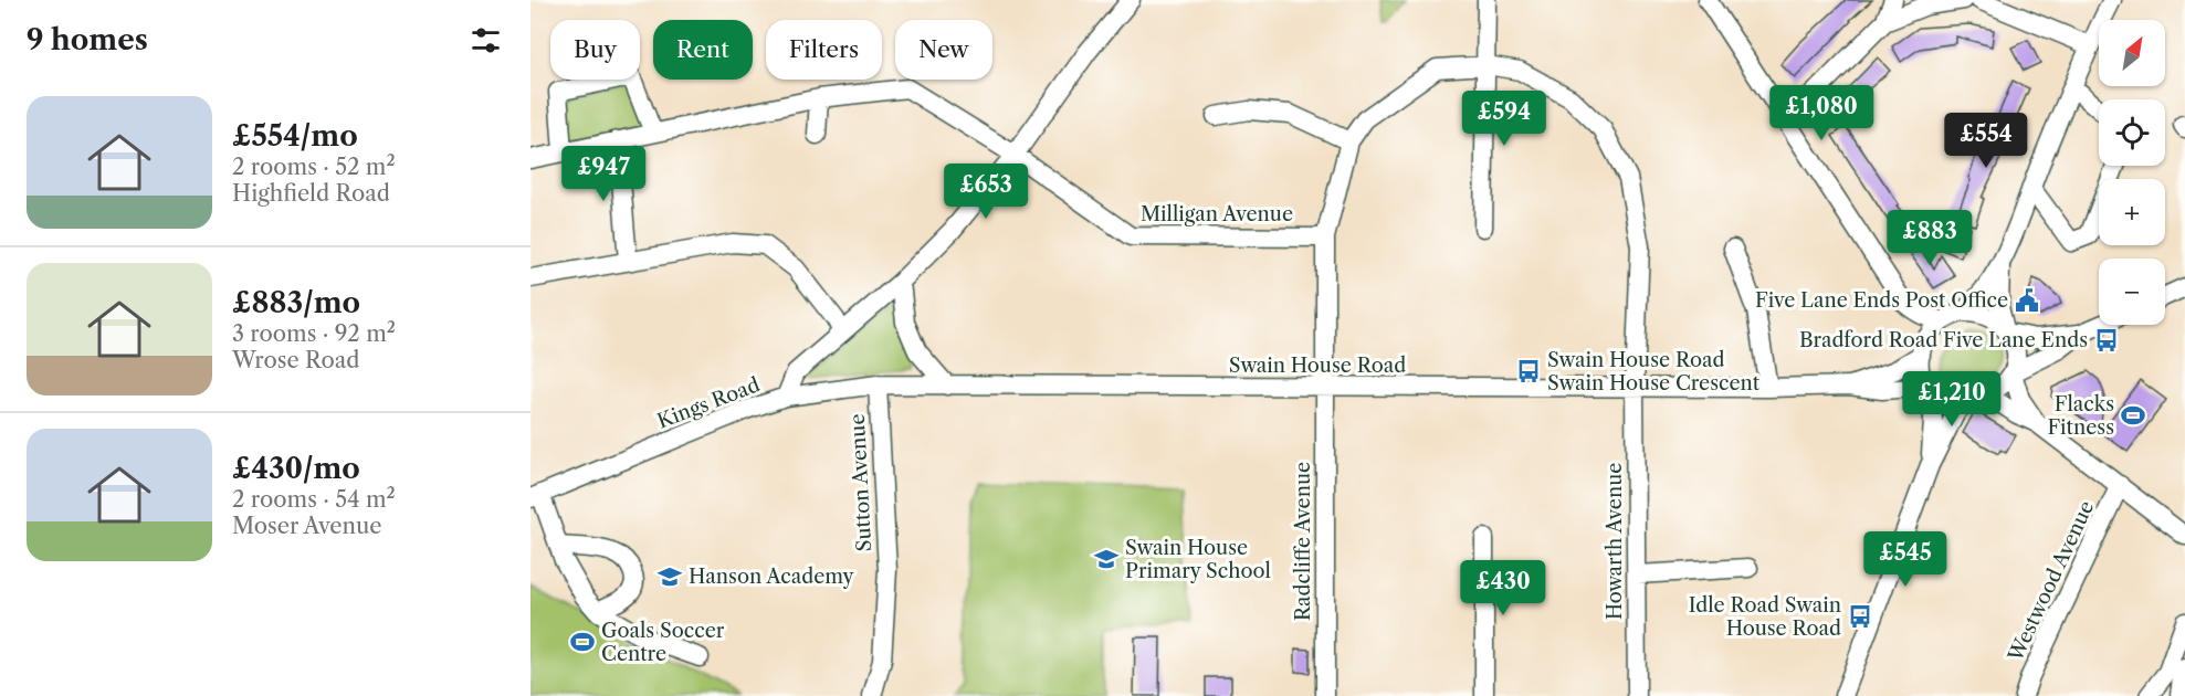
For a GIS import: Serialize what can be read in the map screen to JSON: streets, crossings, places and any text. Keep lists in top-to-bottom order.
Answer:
{
  "streets": {
    "street": [
      "Milligan Avenue",
      "Swain House Road",
      "Kings Road",
      "Sutton Avenue",
      "Radcliffe Avenue",
      "Howarth Avenue",
      "Westwood Avenue"
    ]
  },
  "crossings": [
    ["Milligan Avenue", "Kings Road"],
    ["Milligan Avenue", "Radcliffe Avenue"],
    ["Swain House Road", "Kings Road"],
    ["Swain House Road", "Sutton Avenue"],
    ["Swain House Road", "Radcliffe Avenue"],
    ["Swain House Road", "Howarth Avenue"],
    ["Radcliffe Avenue", "Howarth Avenue"]
  ],
  "places": {
    "public building": ["Five Lane Ends Post Office"],
    "bus stop": ["Bradford Road Five Lane Ends", "Swain House Road Swain House Crescent", "Idle Road Swain House Road"],
    "sports": ["Flacks Fitness", "Goals Soccer Centre"],
    "school or university": ["Swain House Primary School", "Hanson Academy"]
  },
  "north": "top right",
  "page": {
    "heading": "9 homes",
    "map_buttons": ["+", "−"],
    "chip": [
      "Buy",
      "Rent",
      "Filters",
      "New"
    ],
    "list": [
      {
        "name": "£554/mo",
        "note": "2 rooms · 52 m² · Highfield Road"
      },
      {
        "name": "£883/mo",
        "note": "3 rooms · 92 m² · Wrose Road"
      },
      {
        "name": "£430/mo",
        "note": "2 rooms · 54 m² · Moser Avenue"
      }
    ],
    "price": [
      "£1,080",
      "£594",
      "£554",
      "£947",
      "£653",
      "£883",
      "£1,210",
      "£545",
      "£430"
    ]
  }
}
